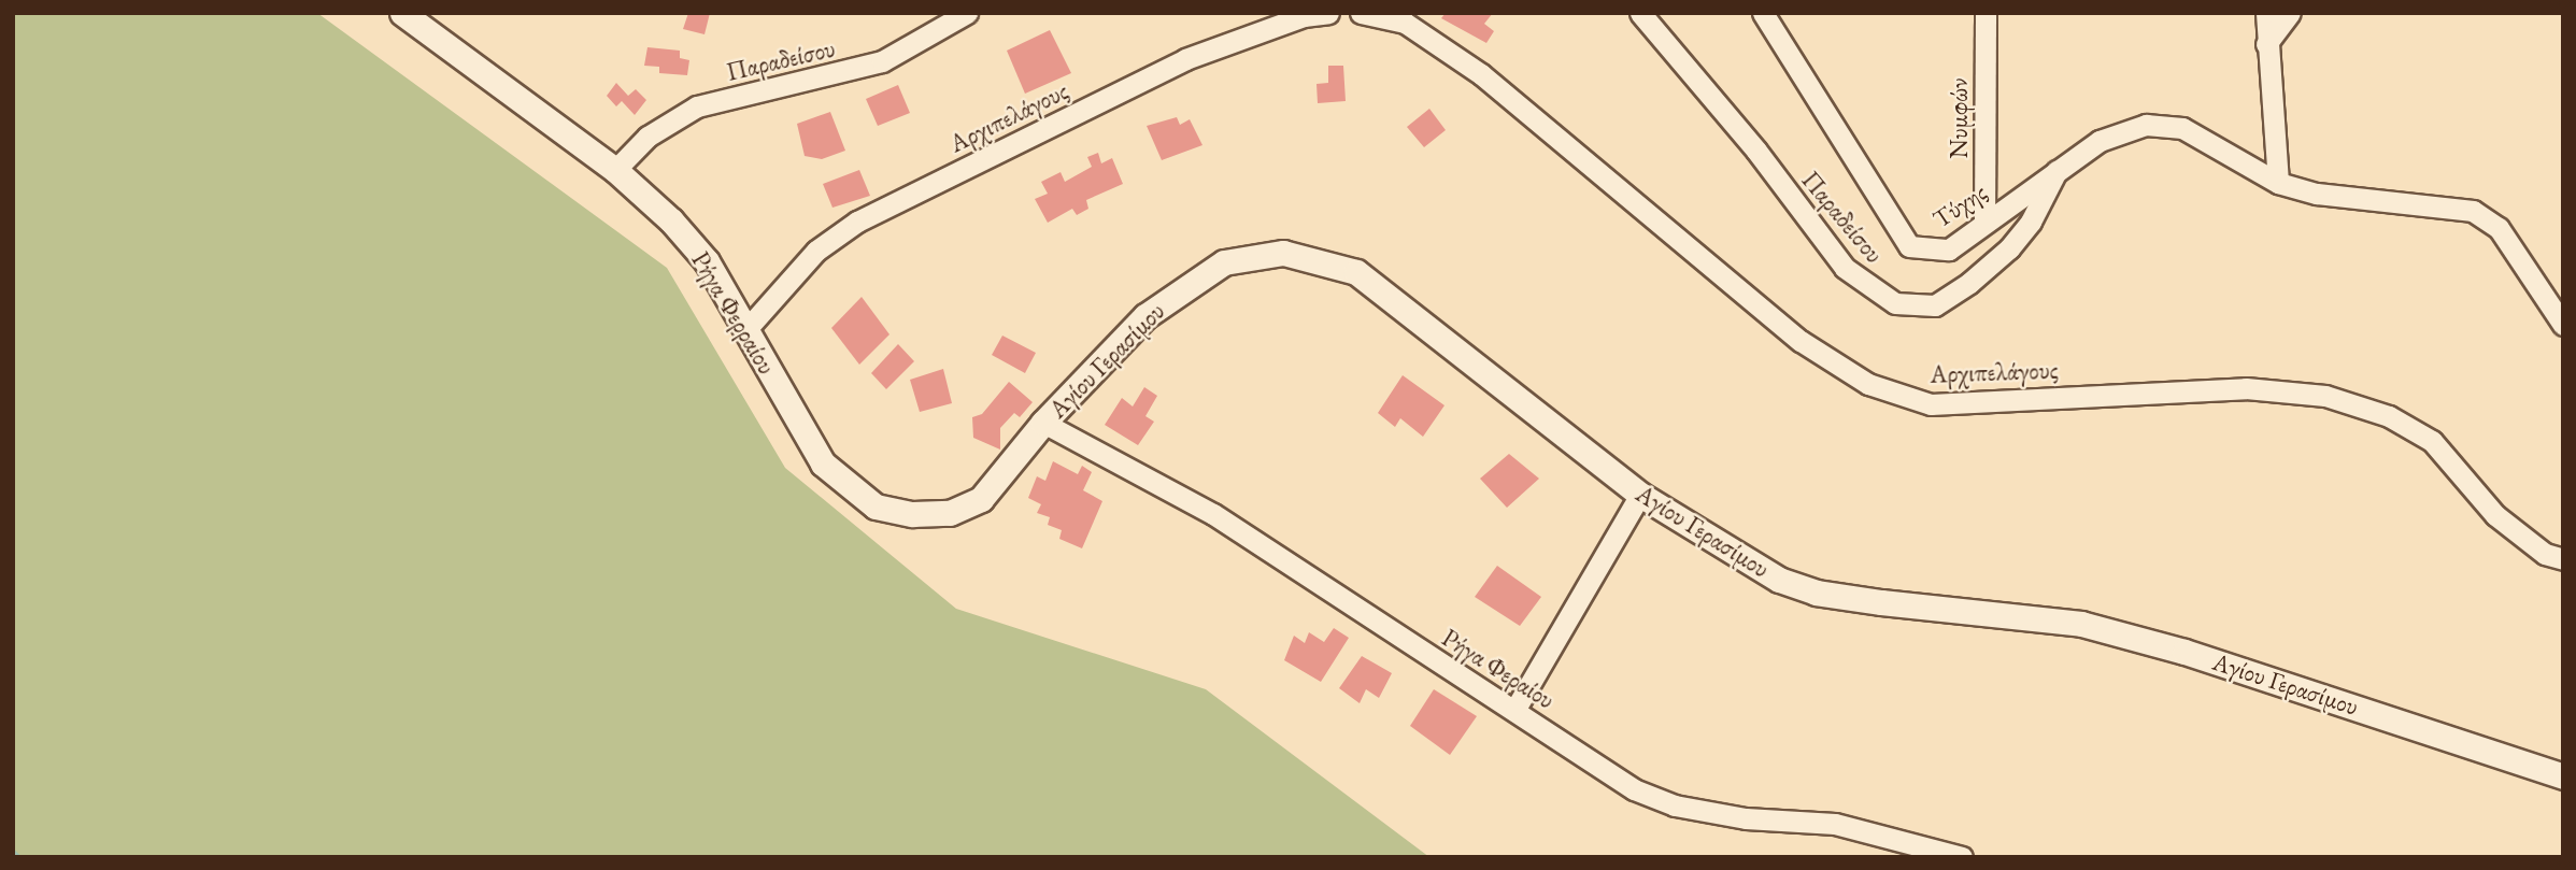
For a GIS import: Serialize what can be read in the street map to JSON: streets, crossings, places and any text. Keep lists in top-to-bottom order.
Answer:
{
  "streets": {
    "street": [
      "Παραδείσου",
      "Αρχιπελάγους",
      "Νυμφών",
      "Τύχης",
      "Ρήγα Φερραίου",
      "Αγίου Γερασίμου",
      "Ρήγα Φεραίου"
    ]
  },
  "crossings": [
    ["Παραδείσου", "Τύχης"],
    ["Παραδείσου", "Ρήγα Φερραίου"],
    ["Αρχιπελάγους", "Ρήγα Φερραίου"],
    ["Νυμφών", "Τύχης"],
    ["Ρήγα Φερραίου", "Αγίου Γερασίμου"],
    ["Ρήγα Φερραίου", "Ρήγα Φεραίου"],
    ["Αγίου Γερασίμου", "Ρήγα Φεραίου"]
  ]
}
